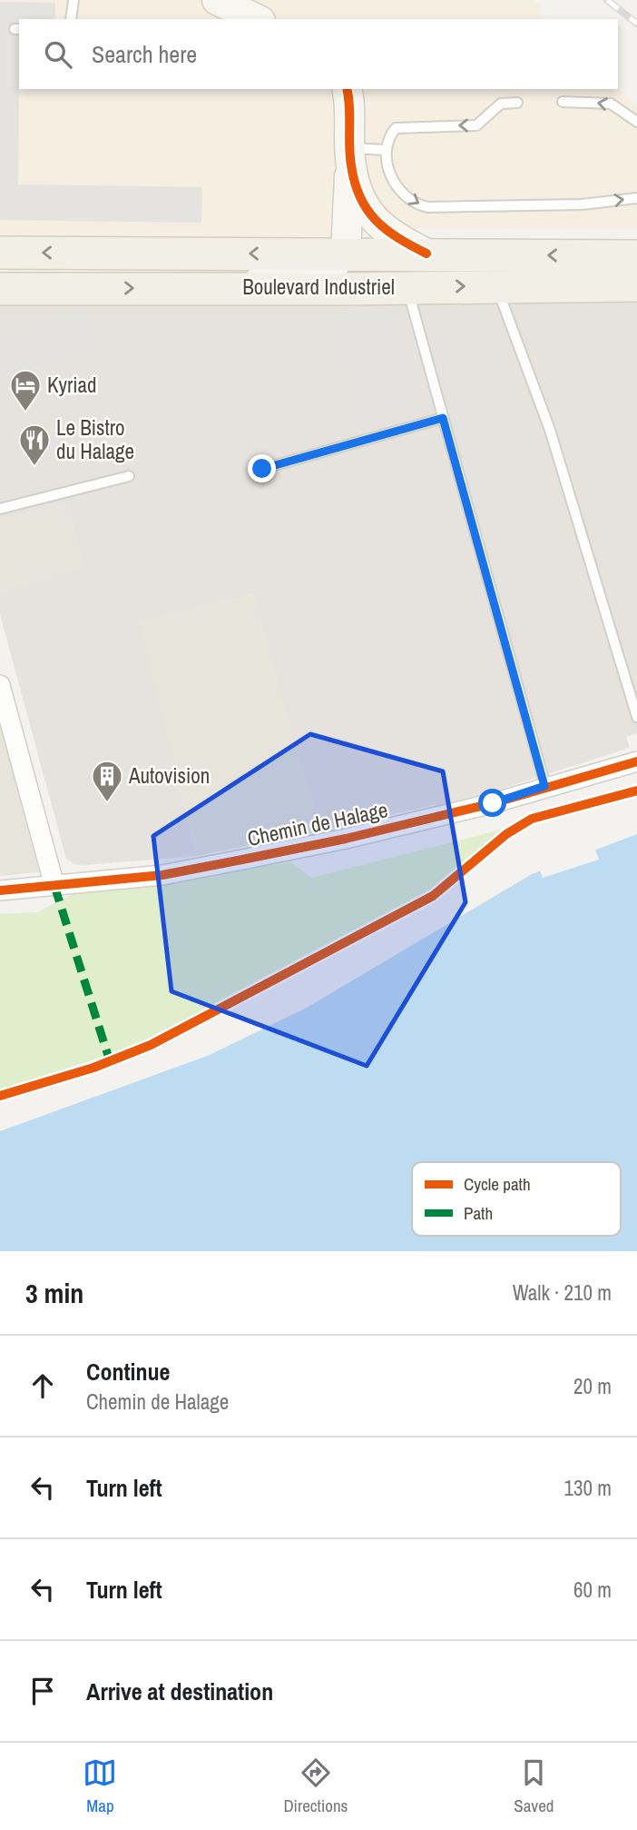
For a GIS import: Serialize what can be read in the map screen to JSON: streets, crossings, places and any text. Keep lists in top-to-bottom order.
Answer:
{
  "streets": {
    "main road": ["Boulevard Industriel"],
    "street": ["Chemin de Halage"]
  },
  "places": {
    "hotel": ["Kyriad"],
    "restaurant": ["Le Bistro du Halage"],
    "building": ["Autovision"]
  },
  "legend": ["Cycle path", "Path"],
  "page": {
    "search": "Search here",
    "heading": ["3 min", "Walk · 210 m"],
    "list": [
      ["Continue", "Chemin de Halage", "20 m"],
      ["Turn left", "130 m"],
      ["Turn left", "60 m"],
      "Arrive at destination"
    ],
    "nav": ["Map", "Directions", "Saved"]
  }
}
